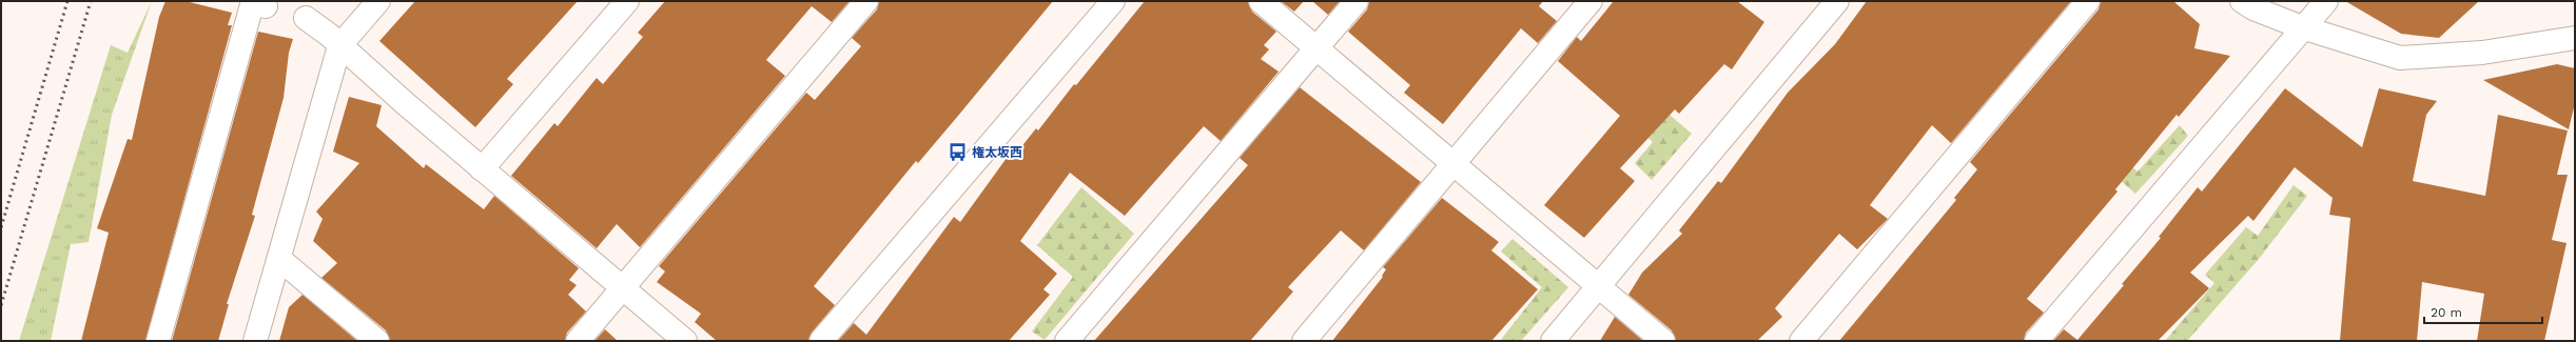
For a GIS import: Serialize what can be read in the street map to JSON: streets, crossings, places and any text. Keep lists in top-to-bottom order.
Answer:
{
  "places": {
    "bus stop": ["権太坂西"]
  },
  "scale_bar": "20 m"
}
